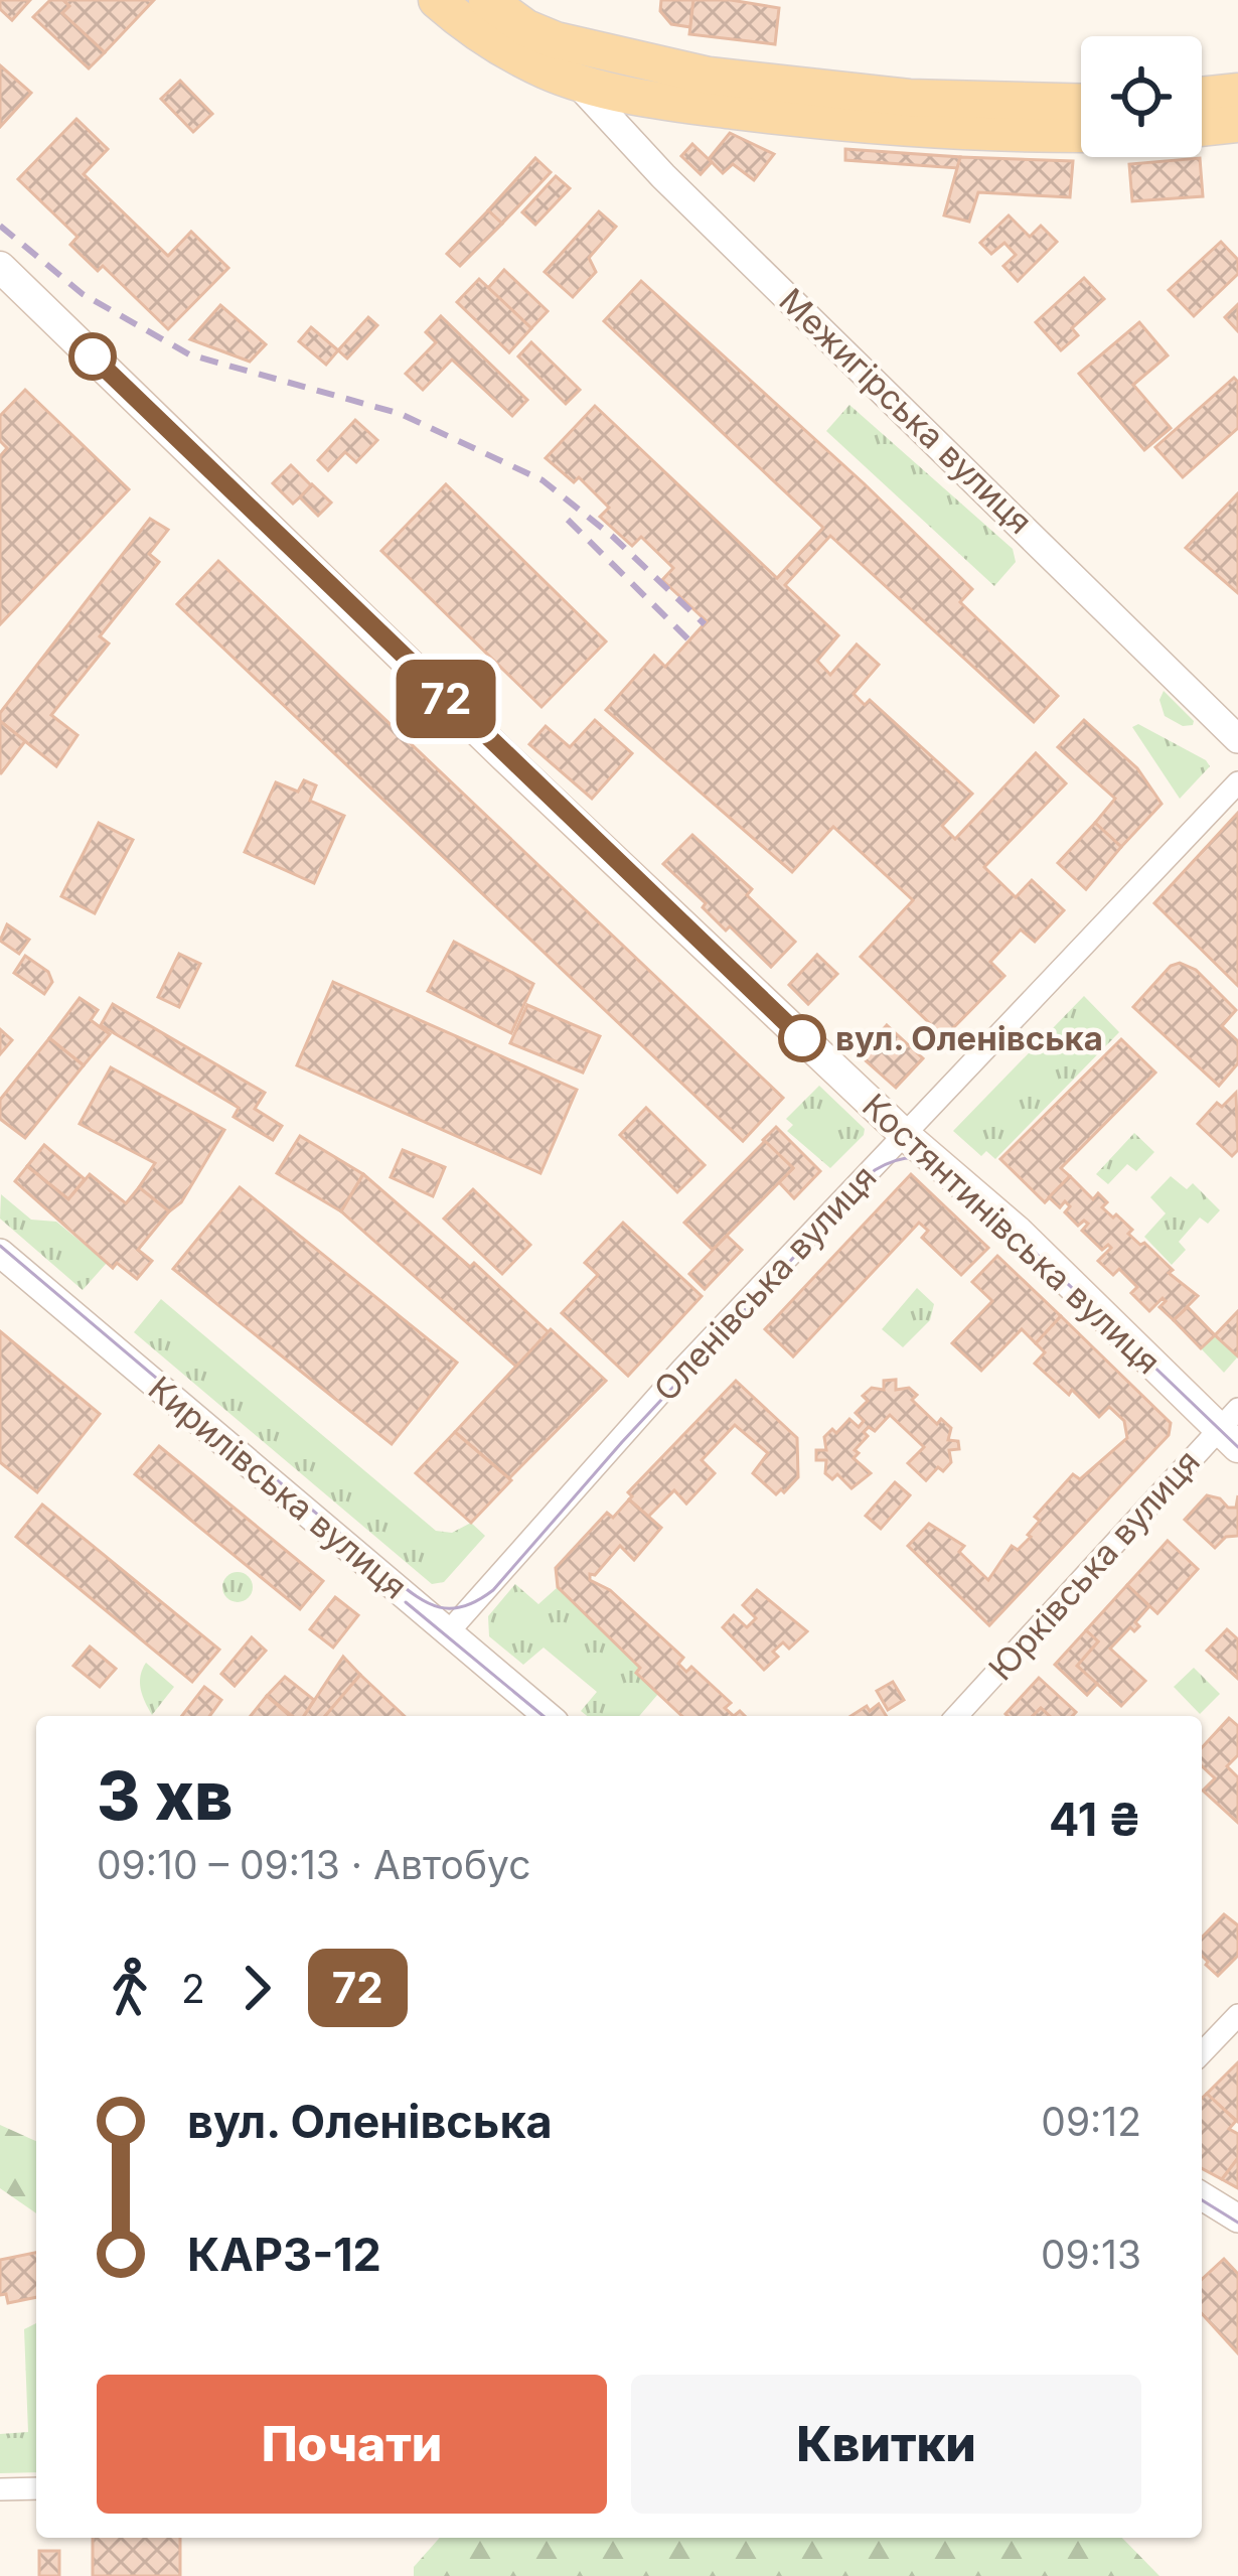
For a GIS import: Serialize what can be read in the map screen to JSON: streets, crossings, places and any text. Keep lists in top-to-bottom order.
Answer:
{
  "streets": {
    "main road": ["Межигірська вулиця", "Костянтинівська вулиця"],
    "street": ["Оленівська вулиця", "Кирилівська вулиця", "Юрківська вулиця"]
  },
  "crossings": [
    ["Костянтинівська вулиця", "Оленівська вулиця"],
    ["Костянтинівська вулиця", "Юрківська вулиця"],
    ["Оленівська вулиця", "Кирилівська вулиця"]
  ],
  "places": ["вул. Оленівська"],
  "lines": ["bus line 72"],
  "page": {
    "on_map": "72",
    "heading": ["3 хв", "09:10 – 09:13 · Автобус", "41 ₴"],
    "legs": ["2", "72"],
    "list": [
      {
        "name": "вул. Оленівська",
        "value": "09:12"
      },
      {
        "name": "КАРЗ-12",
        "value": "09:13"
      }
    ],
    "buttons": ["Почати", "Квитки"]
  }
}
